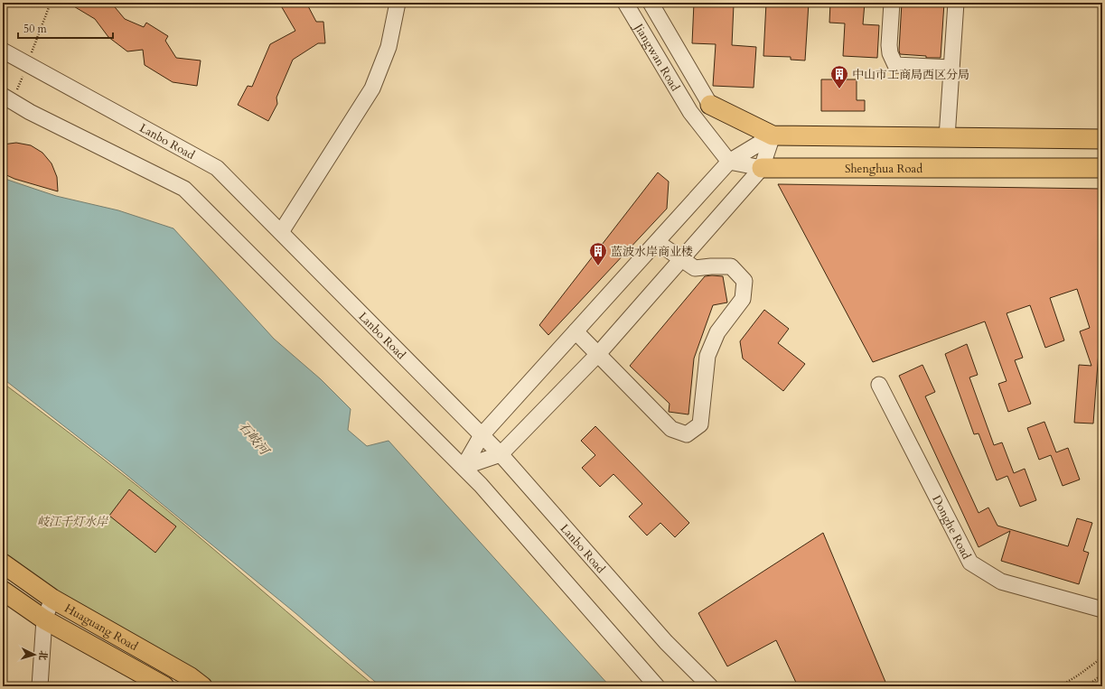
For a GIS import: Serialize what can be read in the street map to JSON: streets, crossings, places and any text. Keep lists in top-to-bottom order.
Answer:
{
  "streets": {
    "main road": ["Shenghua Road", "Huaguang Road"],
    "street": ["Jiangwan Road", "Lanbo Road", "Donghe Road"]
  },
  "crossings": [
    ["Jiangwan Road", "Shenghua Road"]
  ],
  "water": ["石岐河"],
  "parks": ["岐江千灯水岸"],
  "places": {
    "building": ["中山市工商局西区分局", "蓝波水岸商业楼"]
  },
  "scale_bar": "50 m",
  "north": "right"
}
